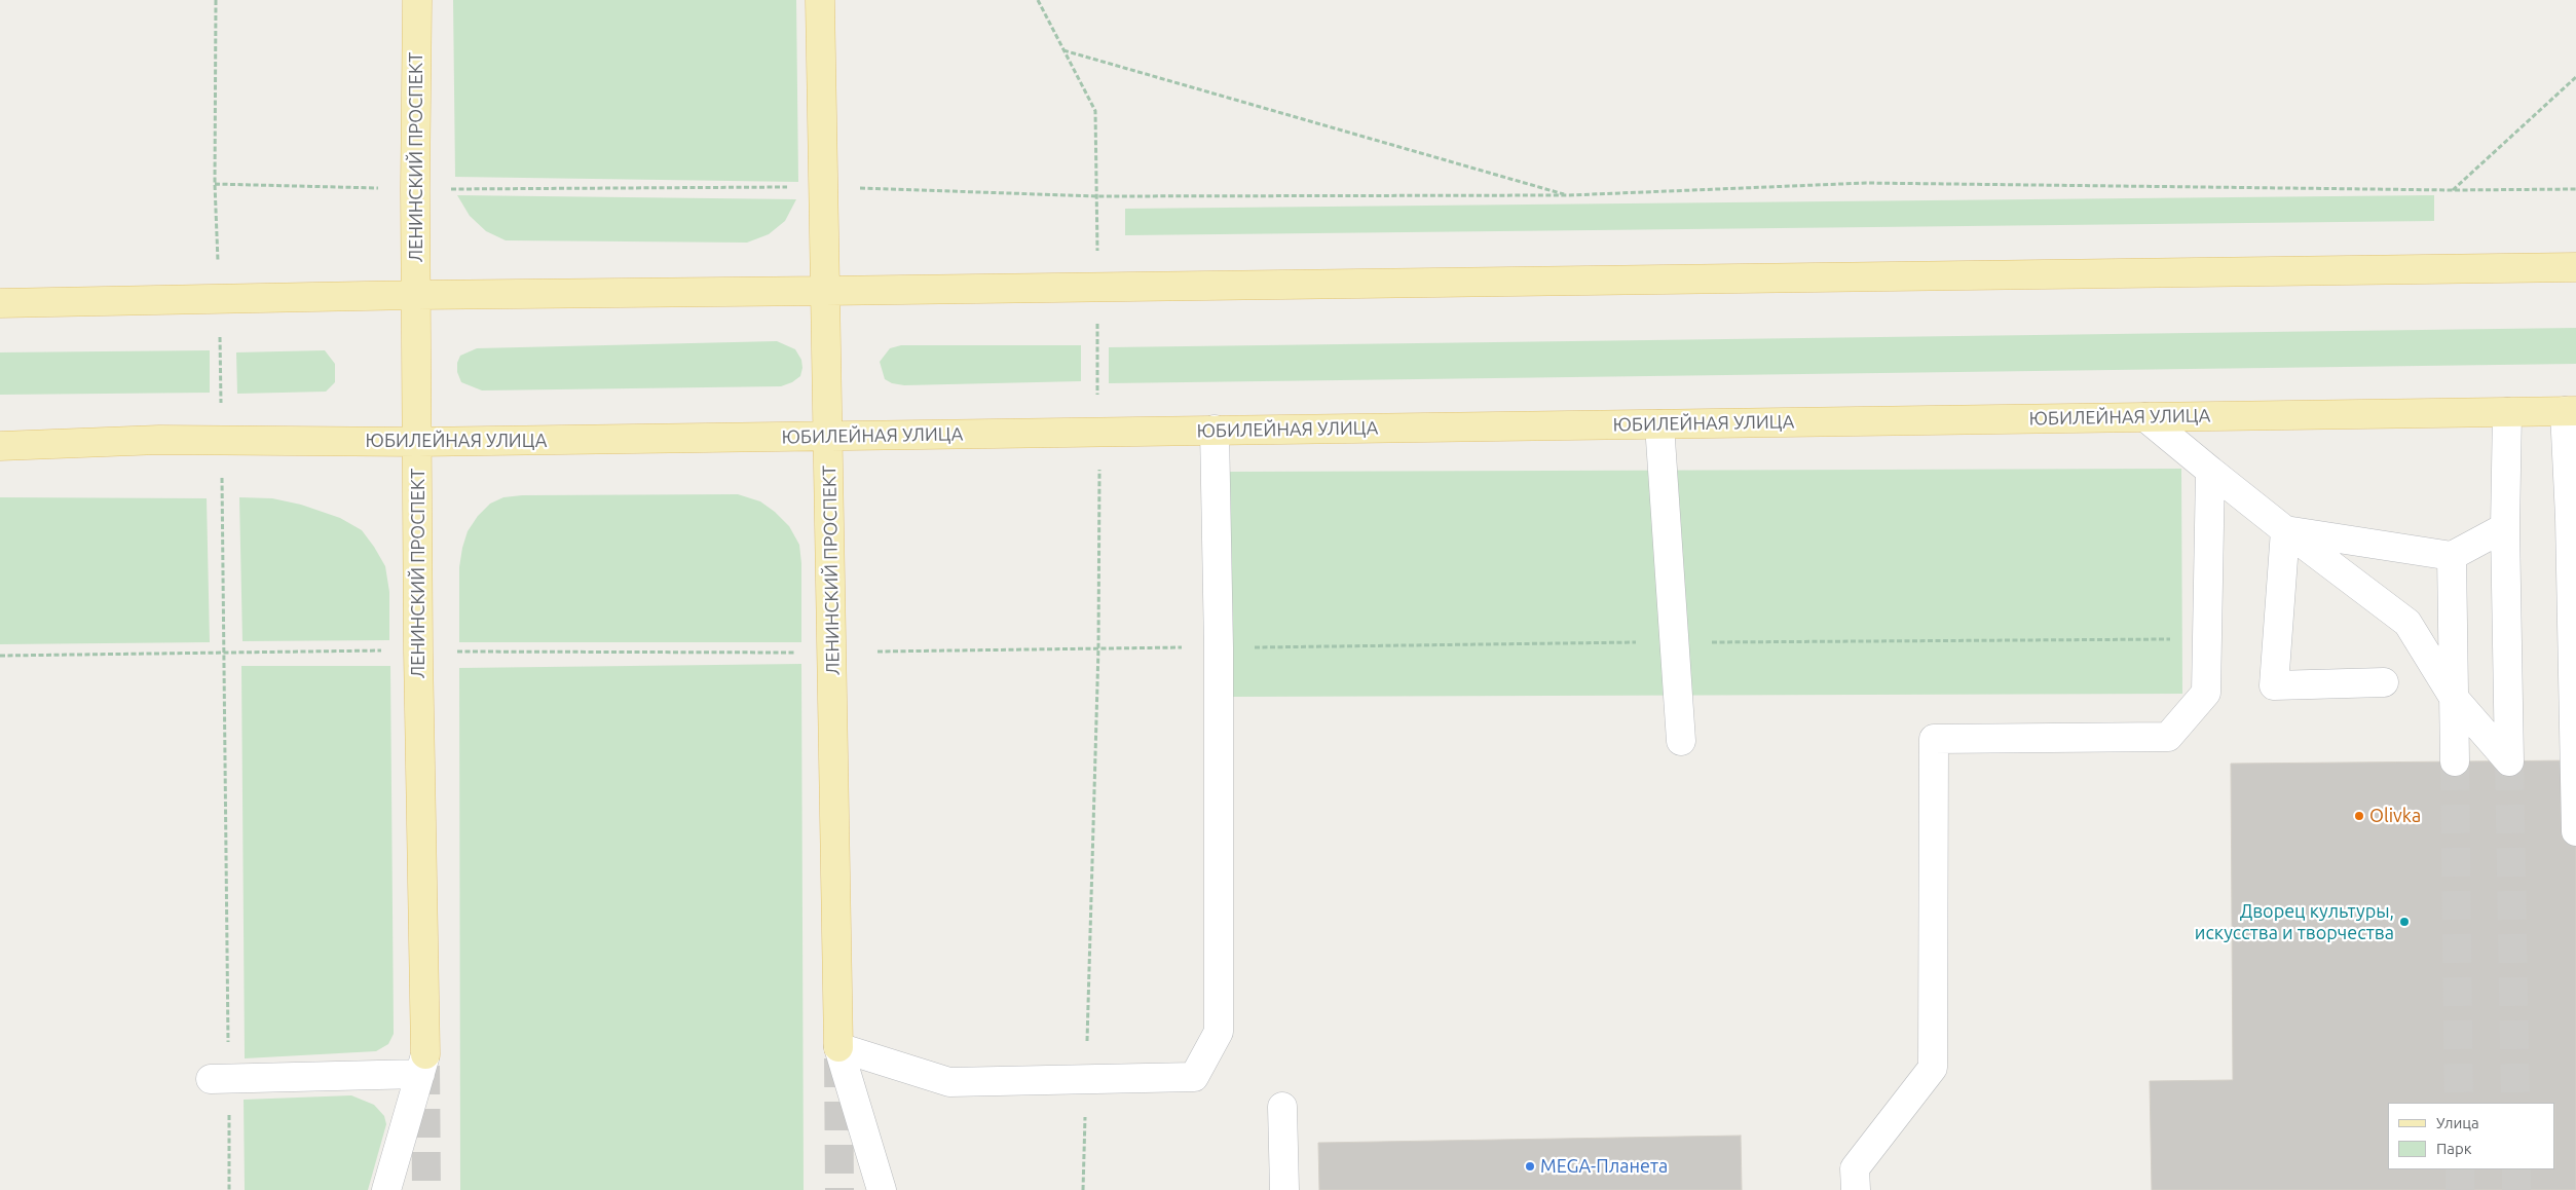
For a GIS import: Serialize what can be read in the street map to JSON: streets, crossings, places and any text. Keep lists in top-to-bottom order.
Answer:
{
  "streets": {
    "main road": ["ЛЕНИНСКИЙ ПРОСПЕКТ", "ЮБИЛЕЙНАЯ УЛИЦА"]
  },
  "crossings": [
    ["ЛЕНИНСКИЙ ПРОСПЕКТ", "ЮБИЛЕЙНАЯ УЛИЦА"]
  ],
  "places": ["Olivka", "Дворец культуры, искусства и творчества", "MEGA-Планета"],
  "legend": ["Улица", "Парк"]
}
